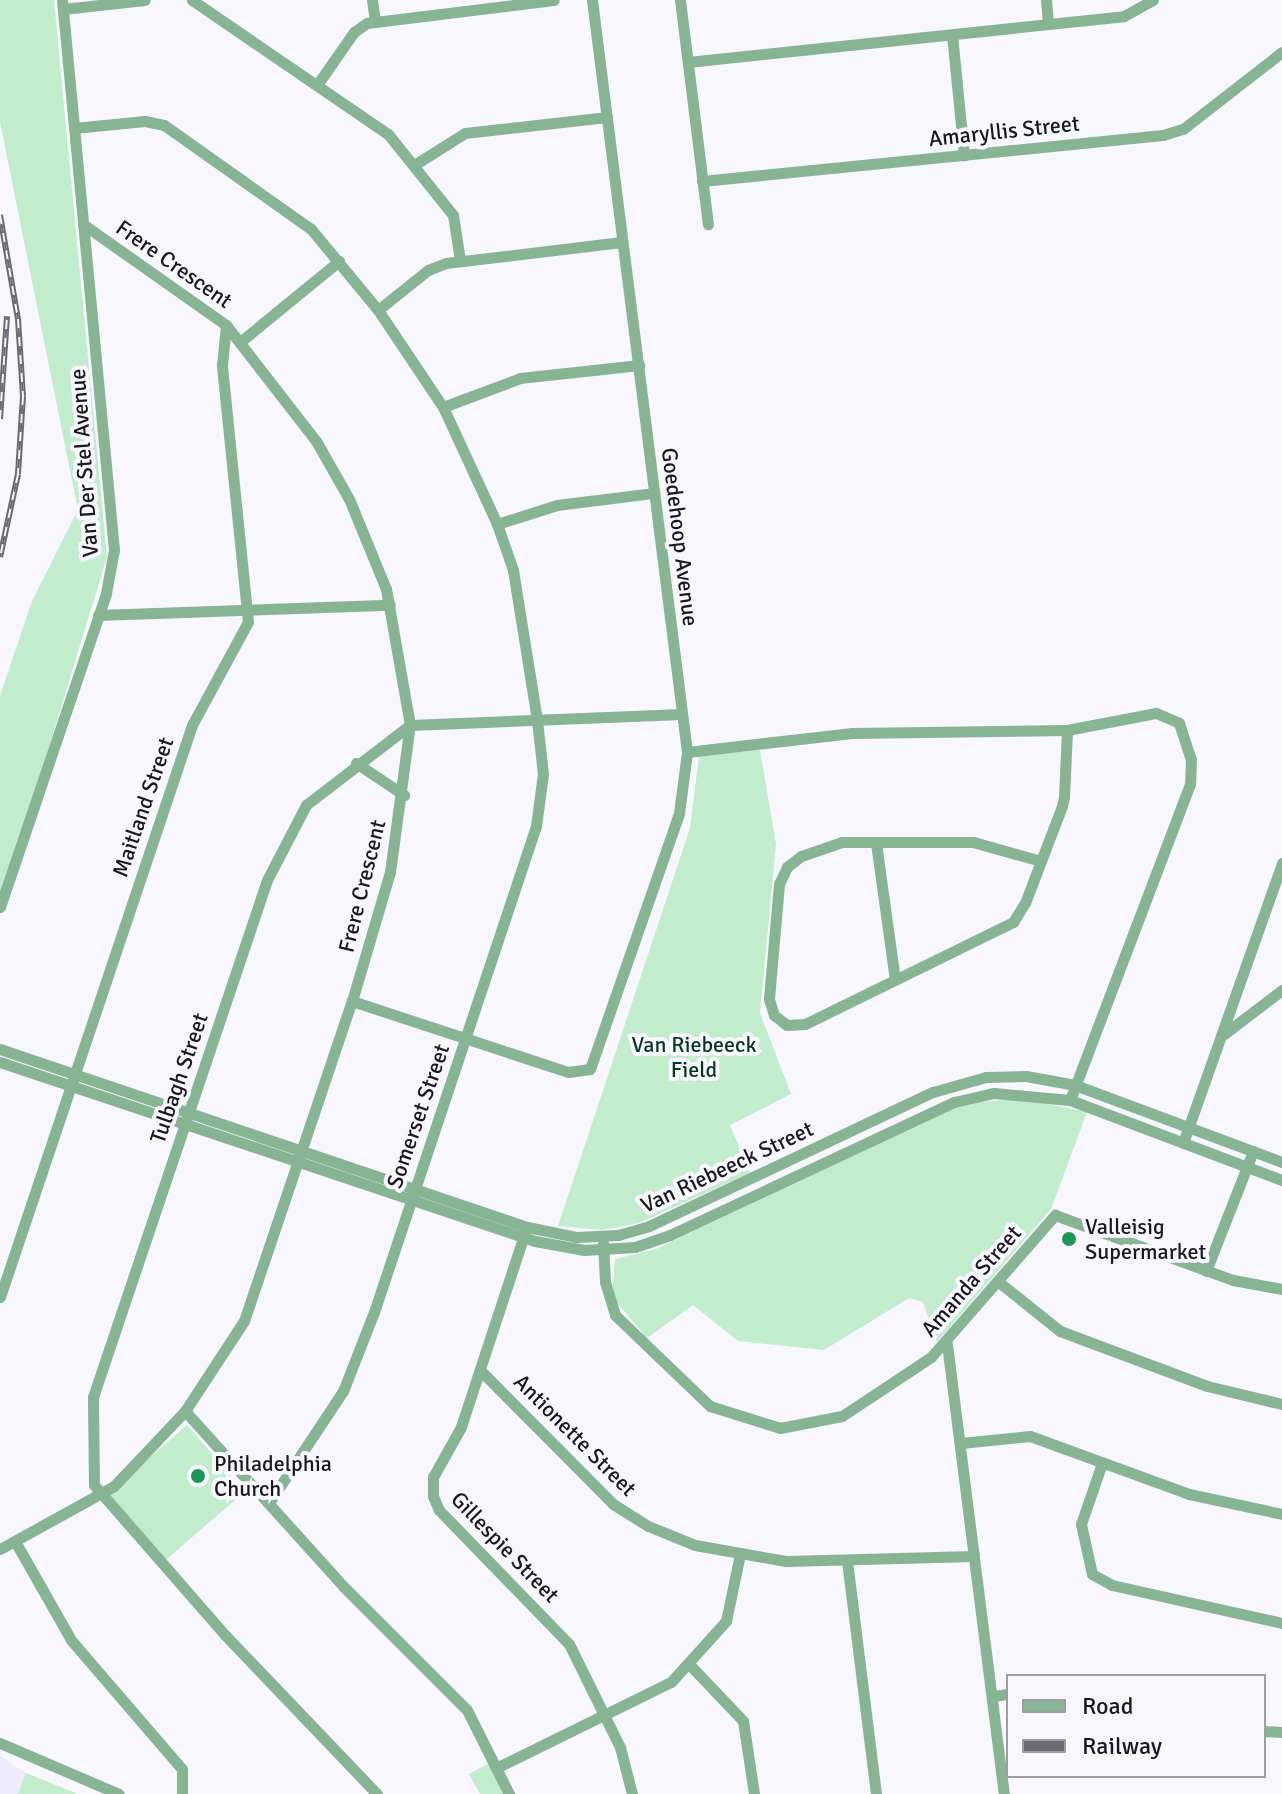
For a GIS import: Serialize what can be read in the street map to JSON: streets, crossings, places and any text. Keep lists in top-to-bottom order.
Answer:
{
  "streets": {
    "street": [
      "Amaryllis Street",
      "Frere Crescent",
      "Van Der Stel Avenue",
      "Goedehoop Avenue",
      "Maitland Street",
      "Tulbagh Street",
      "Somerset Street",
      "Van Riebeeck Street",
      "Amanda Street",
      "Antionette Street",
      "Gillespie Street"
    ]
  },
  "crossings": [
    ["Frere Crescent", "Van Der Stel Avenue"],
    ["Frere Crescent", "Maitland Street"],
    ["Frere Crescent", "Tulbagh Street"],
    ["Frere Crescent", "Van Riebeeck Street"],
    ["Van Der Stel Avenue", "Somerset Street"],
    ["Goedehoop Avenue", "Somerset Street"],
    ["Maitland Street", "Van Riebeeck Street"],
    ["Tulbagh Street", "Van Riebeeck Street"],
    ["Somerset Street", "Van Riebeeck Street"],
    ["Van Riebeeck Street", "Amanda Street"],
    ["Van Riebeeck Street", "Gillespie Street"],
    ["Antionette Street", "Gillespie Street"]
  ],
  "parks": ["Van Riebeeck Field"],
  "places": ["Valleisig Supermarket", "Philadelphia Church"],
  "legend": ["Road", "Railway"]
}
